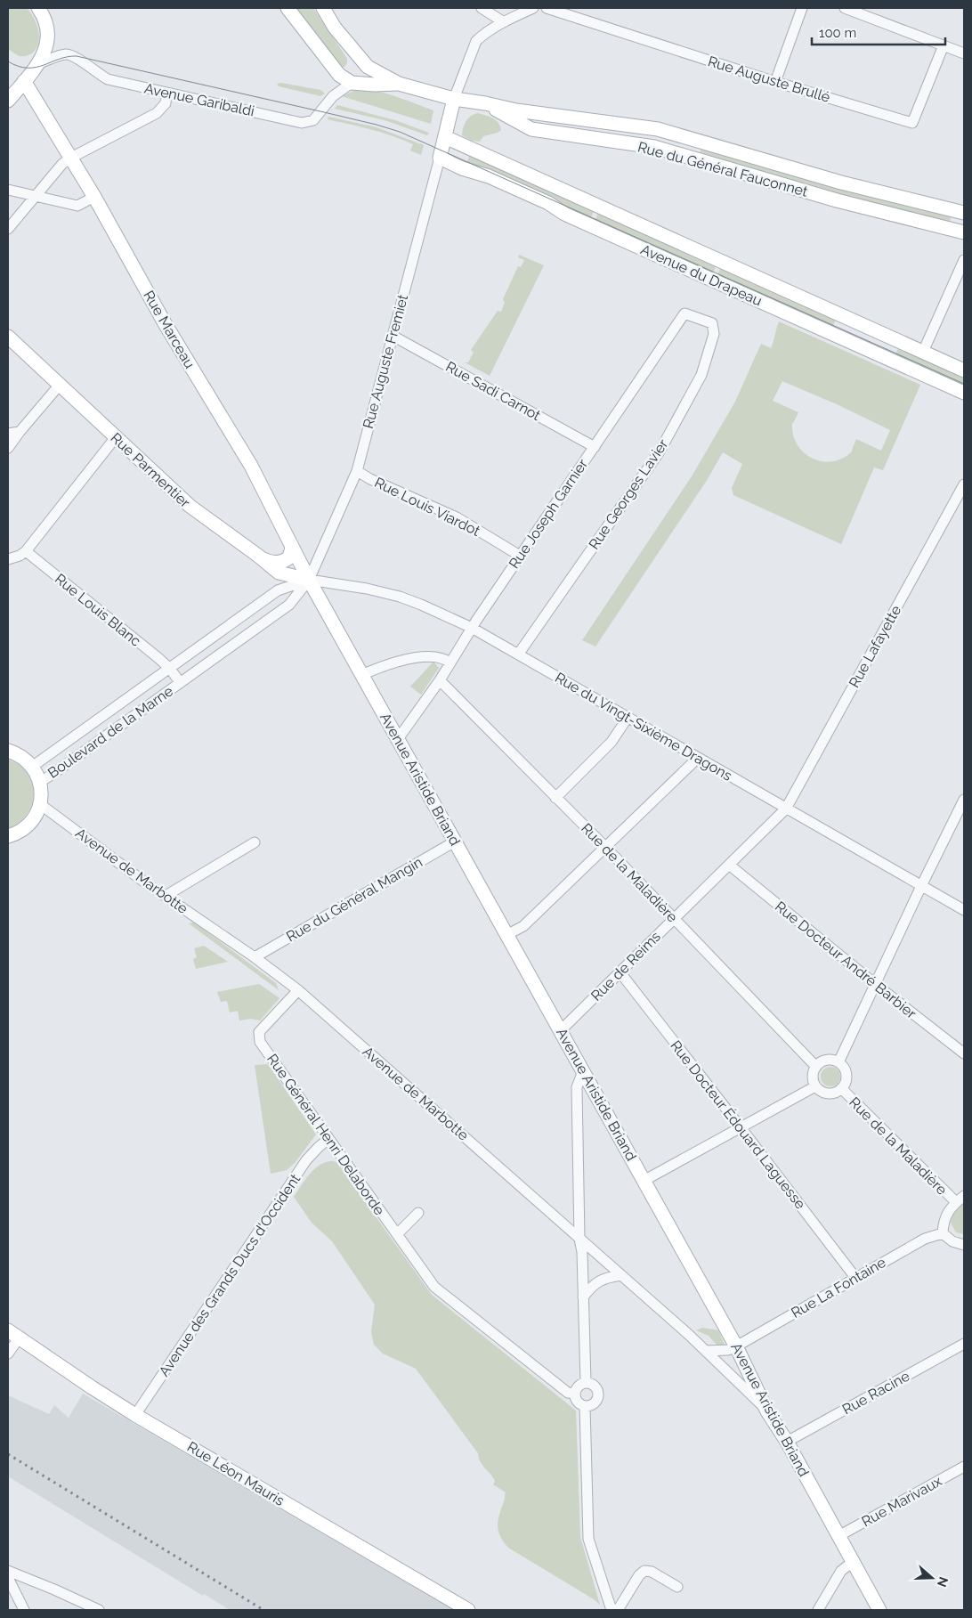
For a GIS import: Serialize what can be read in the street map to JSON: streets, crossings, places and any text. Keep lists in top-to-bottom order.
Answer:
{
  "streets": {
    "main road": [
      "Rue du Général Fauconnet",
      "Avenue du Drapeau",
      "Rue Marceau",
      "Rue Auguste Fremiet",
      "Rue Parmentier",
      "Avenue Aristide Briand",
      "Rue Léon Mauris"
    ],
    "street": [
      "Rue Auguste Brullé",
      "Avenue Garibaldi",
      "Rue Sadi Carnot",
      "Rue Georges Lavier",
      "Rue Louis Viardot",
      "Rue Joseph Garnier",
      "Rue Louis Blanc",
      "Rue Lafayette",
      "Rue du Vingt-Sixième Dragons",
      "Boulevard de la Marne",
      "Avenue de Marbotte",
      "Rue de la Maladière",
      "Rue du Général Mangin",
      "Rue Docteur André Barbier",
      "Rue de Reims",
      "Rue Docteur Édouard Laguesse",
      "Rue Général Henri Delaborde",
      "Avenue des Grands Ducs d'Occident",
      "Rue La Fontaine",
      "Rue Racine",
      "Rue Marivaux"
    ]
  },
  "crossings": [
    ["Rue du Général Fauconnet", "Rue Auguste Fremiet"],
    ["Avenue du Drapeau", "Rue Auguste Fremiet"],
    ["Rue Marceau", "Rue Auguste Fremiet"],
    ["Rue Marceau", "Rue Parmentier"],
    ["Rue Marceau", "Rue du Vingt-Sixième Dragons"],
    ["Rue Marceau", "Boulevard de la Marne"],
    ["Rue Marceau", "Avenue Aristide Briand"],
    ["Rue Auguste Fremiet", "Rue Sadi Carnot"],
    ["Rue Auguste Fremiet", "Rue Parmentier"],
    ["Rue Auguste Fremiet", "Rue Louis Viardot"],
    ["Rue Auguste Fremiet", "Rue du Vingt-Sixième Dragons"],
    ["Rue Auguste Fremiet", "Boulevard de la Marne"],
    ["Rue Auguste Fremiet", "Avenue Aristide Briand"],
    ["Rue Sadi Carnot", "Rue Joseph Garnier"],
    ["Rue Parmentier", "Rue du Vingt-Sixième Dragons"],
    ["Rue Parmentier", "Boulevard de la Marne"],
    ["Rue Parmentier", "Avenue Aristide Briand"],
    ["Rue Georges Lavier", "Rue Joseph Garnier"],
    ["Rue Georges Lavier", "Rue du Vingt-Sixième Dragons"],
    ["Rue Louis Viardot", "Rue Joseph Garnier"],
    ["Rue Joseph Garnier", "Rue du Vingt-Sixième Dragons"],
    ["Rue Joseph Garnier", "Avenue Aristide Briand"],
    ["Rue Joseph Garnier", "Rue de la Maladière"],
    ["Rue Louis Blanc", "Boulevard de la Marne"],
    ["Rue Lafayette", "Rue du Vingt-Sixième Dragons"],
    ["Rue Lafayette", "Rue de Reims"],
    ["Rue du Vingt-Sixième Dragons", "Boulevard de la Marne"],
    ["Rue du Vingt-Sixième Dragons", "Avenue Aristide Briand"],
    ["Rue du Vingt-Sixième Dragons", "Rue de Reims"],
    ["Boulevard de la Marne", "Avenue Aristide Briand"],
    ["Avenue Aristide Briand", "Avenue de Marbotte"],
    ["Avenue Aristide Briand", "Rue du Général Mangin"],
    ["Avenue Aristide Briand", "Rue de Reims"],
    ["Avenue Aristide Briand", "Rue La Fontaine"],
    ["Avenue Aristide Briand", "Rue Racine"],
    ["Avenue Aristide Briand", "Rue Marivaux"],
    ["Avenue de Marbotte", "Rue du Général Mangin"],
    ["Avenue de Marbotte", "Rue Général Henri Delaborde"],
    ["Avenue de Marbotte", "Rue La Fontaine"],
    ["Rue de la Maladière", "Rue de Reims"],
    ["Rue Docteur André Barbier", "Rue de Reims"],
    ["Rue de Reims", "Rue Docteur Édouard Laguesse"],
    ["Rue Docteur Édouard Laguesse", "Rue La Fontaine"],
    ["Rue Général Henri Delaborde", "Avenue des Grands Ducs d'Occident"],
    ["Avenue des Grands Ducs d'Occident", "Rue Léon Mauris"]
  ],
  "scale_bar": "100 m",
  "north": "right"
}
